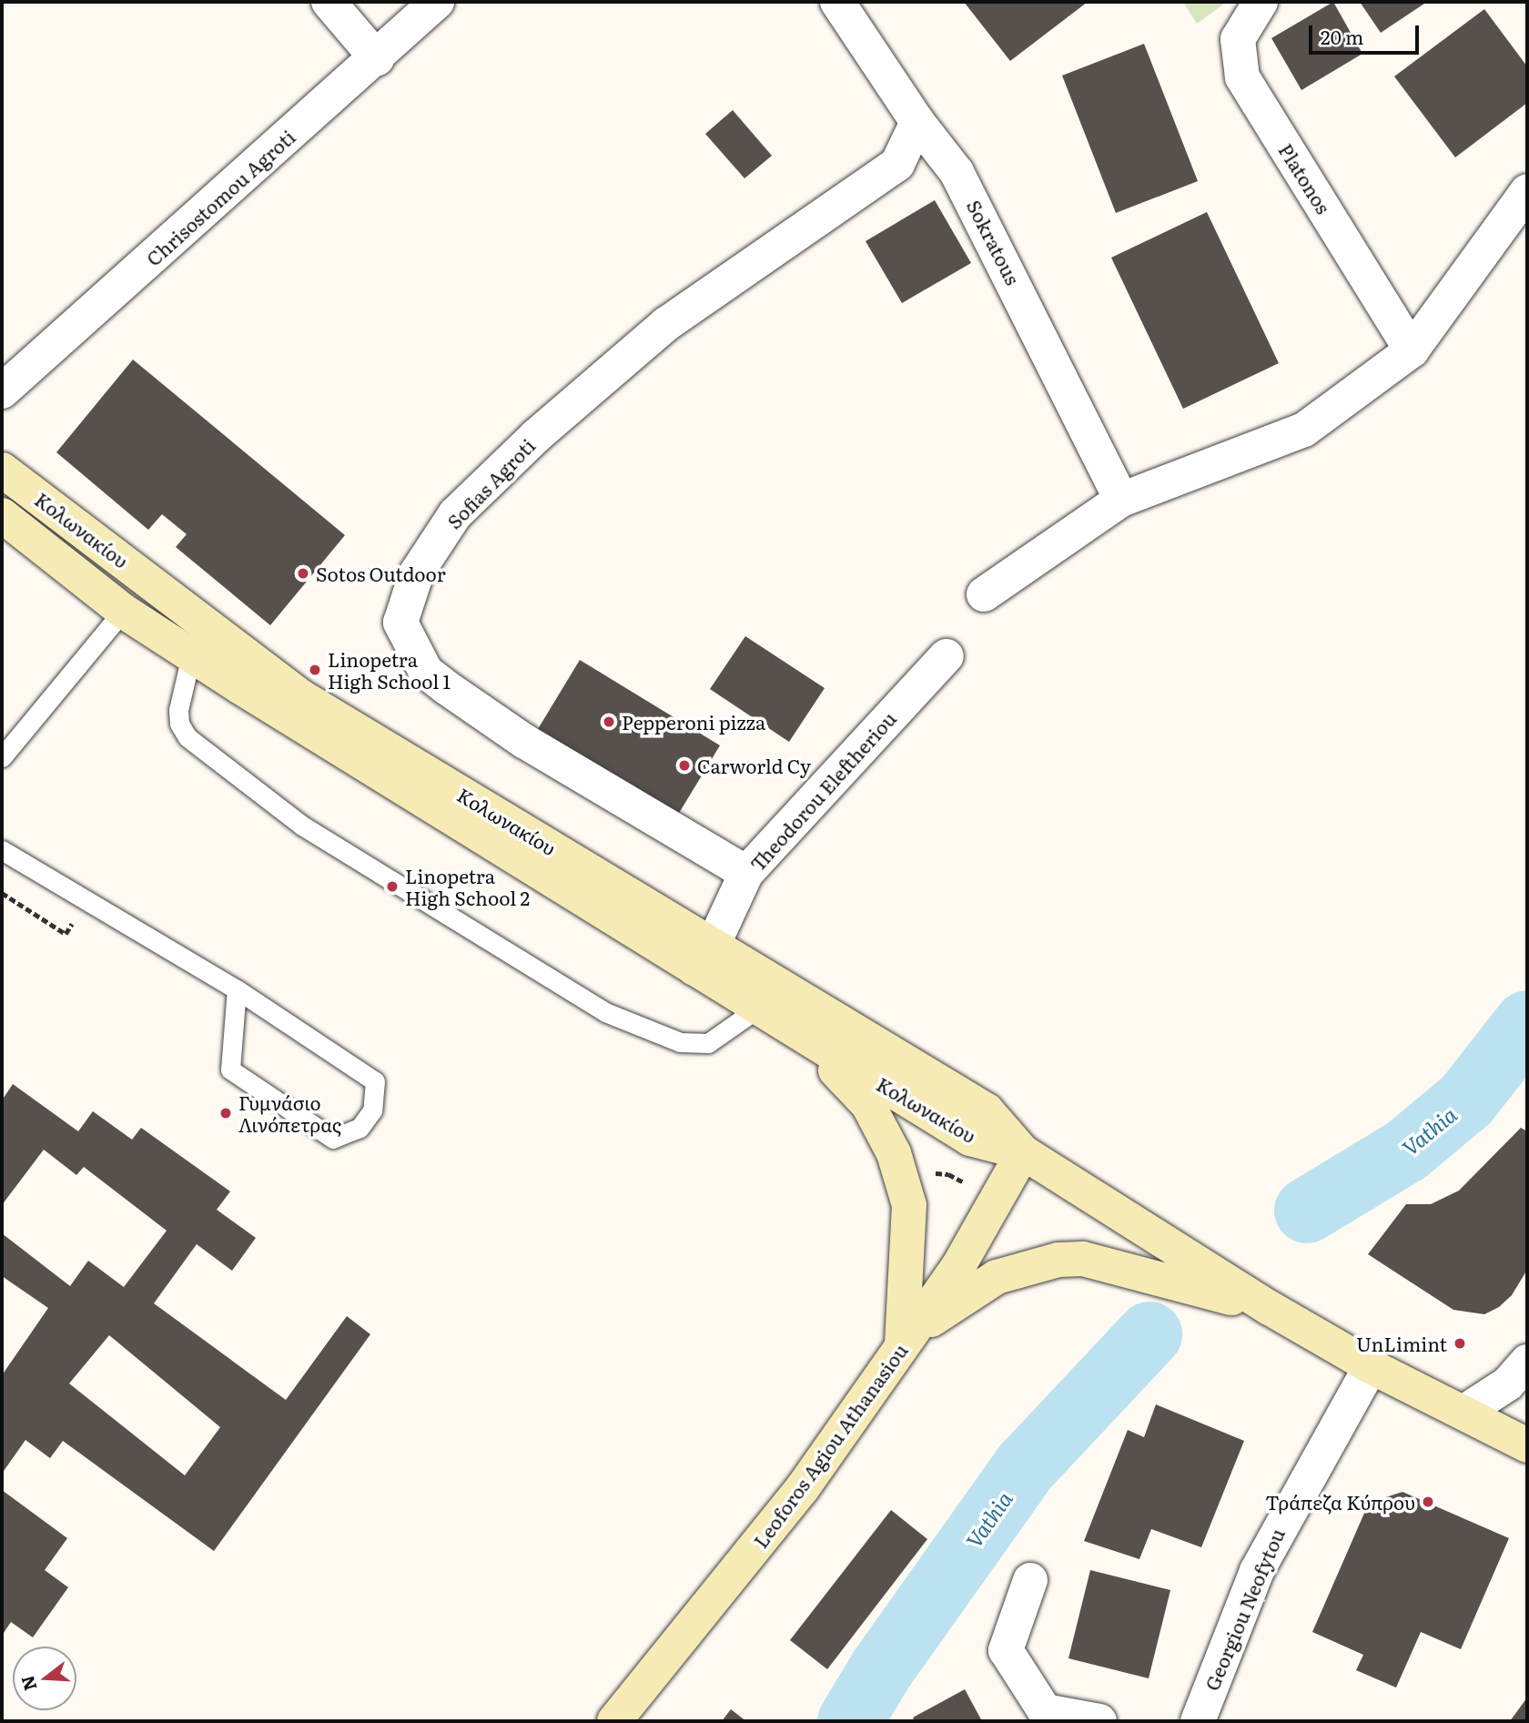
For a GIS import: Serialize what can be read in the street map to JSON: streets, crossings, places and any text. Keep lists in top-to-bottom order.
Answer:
{
  "streets": {
    "main road": ["Κολωνακίου", "Leoforos Agiou Athanasiou"],
    "street": [
      "Platonos",
      "Chrisostomou Agroti",
      "Sokratous",
      "Sofias Agroti",
      "Theodorou Eleftheriou",
      "Georgiou Neofytou"
    ]
  },
  "crossings": [
    ["Sokratous", "Sofias Agroti"],
    ["Sofias Agroti", "Theodorou Eleftheriou"],
    ["Κολωνακίου", "Theodorou Eleftheriou"],
    ["Κολωνακίου", "Leoforos Agiou Athanasiou"],
    ["Κολωνακίου", "Georgiou Neofytou"]
  ],
  "water": ["Vathia"],
  "places": [
    "Sotos Outdoor",
    "Linopetra High School 1",
    "Pepperoni pizza",
    "Carworld Cy",
    "Linopetra High School 2",
    "Γυμνάσιο Λινόπετρας",
    "UnLimint",
    "Τράπεζα Κύπρου"
  ],
  "scale_bar": "20 m",
  "north": "left"
}
